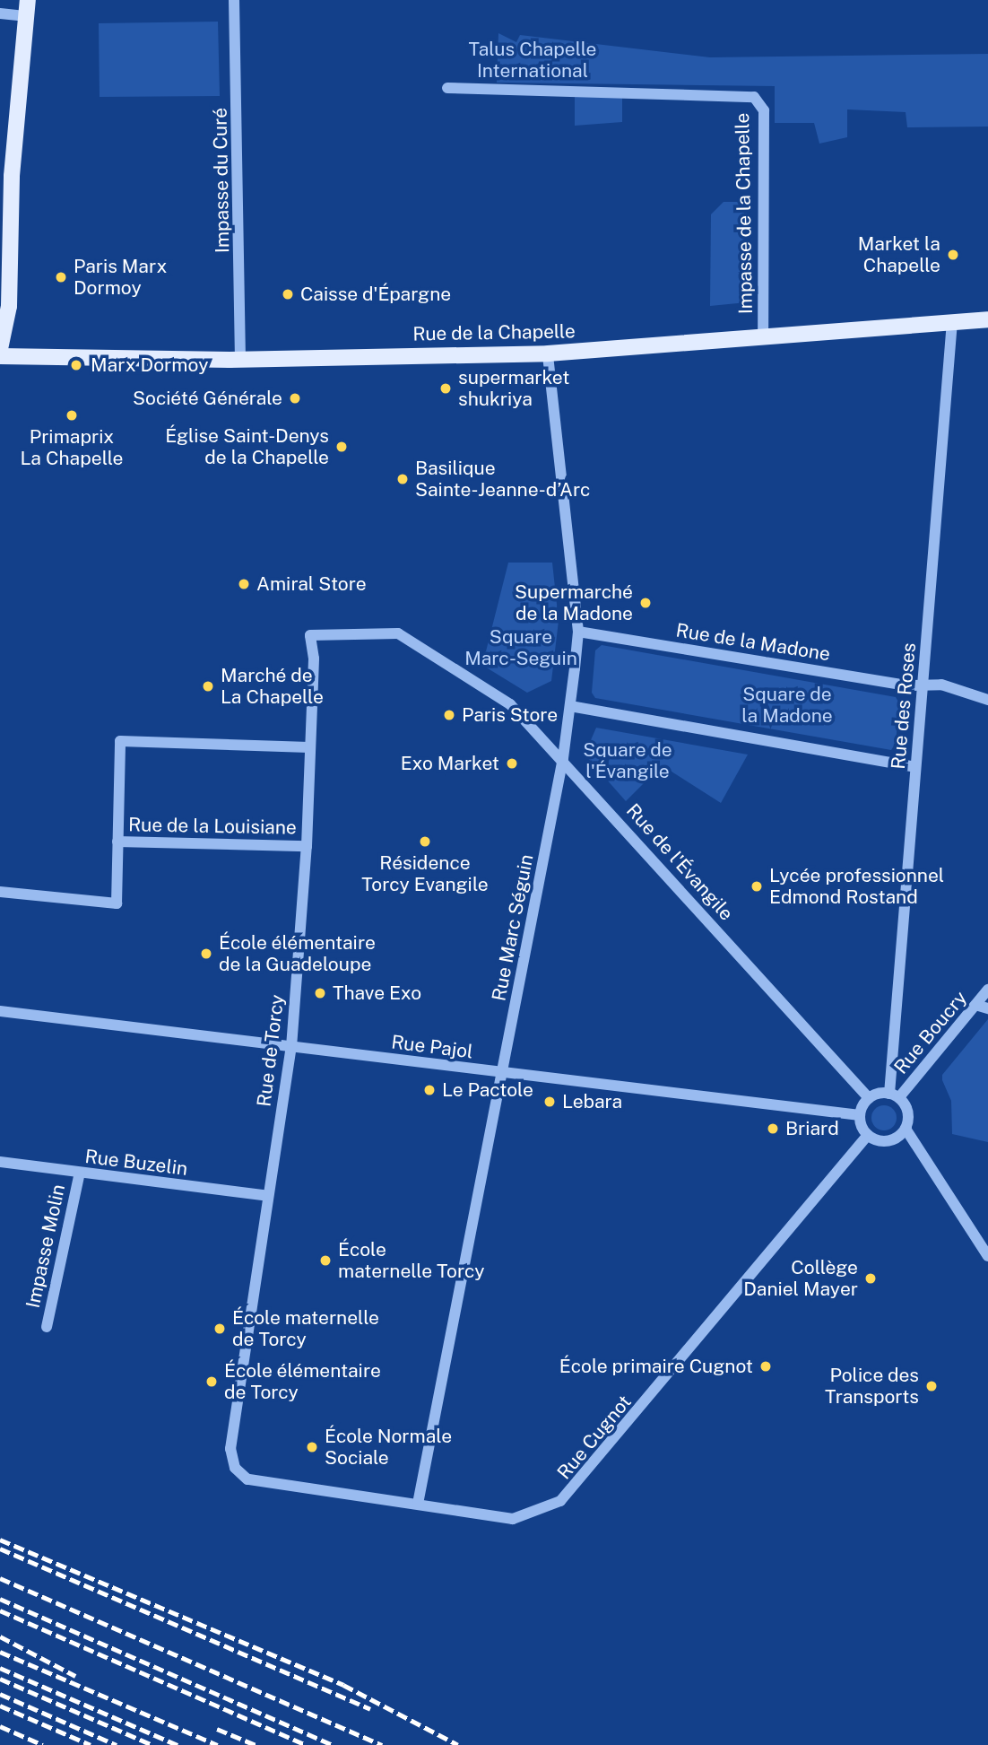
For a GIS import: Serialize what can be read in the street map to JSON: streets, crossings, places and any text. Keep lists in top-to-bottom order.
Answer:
{
  "streets": {
    "main road": ["Rue de la Chapelle"],
    "street": [
      "Impasse du Curé",
      "Impasse de la Chapelle",
      "Rue de la Madone",
      "Rue des Roses",
      "Rue de la Louisiane",
      "Rue de l'Évangile",
      "Rue Marc Séguin",
      "Rue Boucry",
      "Rue Pajol",
      "Rue de Torcy",
      "Rue Buzelin",
      "Impasse Molin",
      "Rue Cugnot"
    ]
  },
  "crossings": [
    ["Impasse du Curé", "Rue de la Chapelle"],
    ["Impasse de la Chapelle", "Rue de la Chapelle"],
    ["Rue de la Chapelle", "Rue des Roses"],
    ["Rue de la Chapelle", "Rue Marc Séguin"],
    ["Rue de la Madone", "Rue des Roses"],
    ["Rue de la Madone", "Rue Marc Séguin"],
    ["Rue des Roses", "Rue de l'Évangile"],
    ["Rue des Roses", "Rue Boucry"],
    ["Rue des Roses", "Rue Pajol"],
    ["Rue des Roses", "Rue Cugnot"],
    ["Rue de la Louisiane", "Rue de Torcy"],
    ["Rue de l'Évangile", "Rue Marc Séguin"],
    ["Rue de l'Évangile", "Rue Boucry"],
    ["Rue de l'Évangile", "Rue Pajol"],
    ["Rue de l'Évangile", "Rue de Torcy"],
    ["Rue de l'Évangile", "Rue Cugnot"],
    ["Rue Marc Séguin", "Rue Pajol"],
    ["Rue Marc Séguin", "Rue Cugnot"],
    ["Rue Boucry", "Rue Pajol"],
    ["Rue Boucry", "Rue Cugnot"],
    ["Rue Pajol", "Rue de Torcy"],
    ["Rue Pajol", "Rue Cugnot"],
    ["Rue de Torcy", "Rue Buzelin"],
    ["Rue de Torcy", "Rue Cugnot"],
    ["Rue Buzelin", "Impasse Molin"]
  ],
  "parks": [
    "Talus Chapelle International",
    "Square Marc-Seguin",
    "Square de la Madone",
    "Square de l'Évangile"
  ],
  "places": [
    "Market la Chapelle",
    "Paris Marx Dormoy",
    "Caisse d'Épargne",
    "Marx Dormoy",
    "supermarket shukriya",
    "Société Générale",
    "Primaprix La Chapelle",
    "Église Saint-Denys de la Chapelle",
    "Basilique Sainte-Jeanne-d’Arc",
    "Amiral Store",
    "Supermarché de la Madone",
    "Marché de La Chapelle",
    "Paris Store",
    "Exo Market",
    "Résidence Torcy Evangile",
    "Lycée professionnel Edmond Rostand",
    "École élémentaire de la Guadeloupe",
    "Thave Exo",
    "Le Pactole",
    "Lebara",
    "Briard",
    "École maternelle Torcy",
    "Collège Daniel Mayer",
    "École maternelle de Torcy",
    "École primaire Cugnot",
    "École élémentaire de Torcy",
    "Police des Transports",
    "École Normale Sociale"
  ]
}
